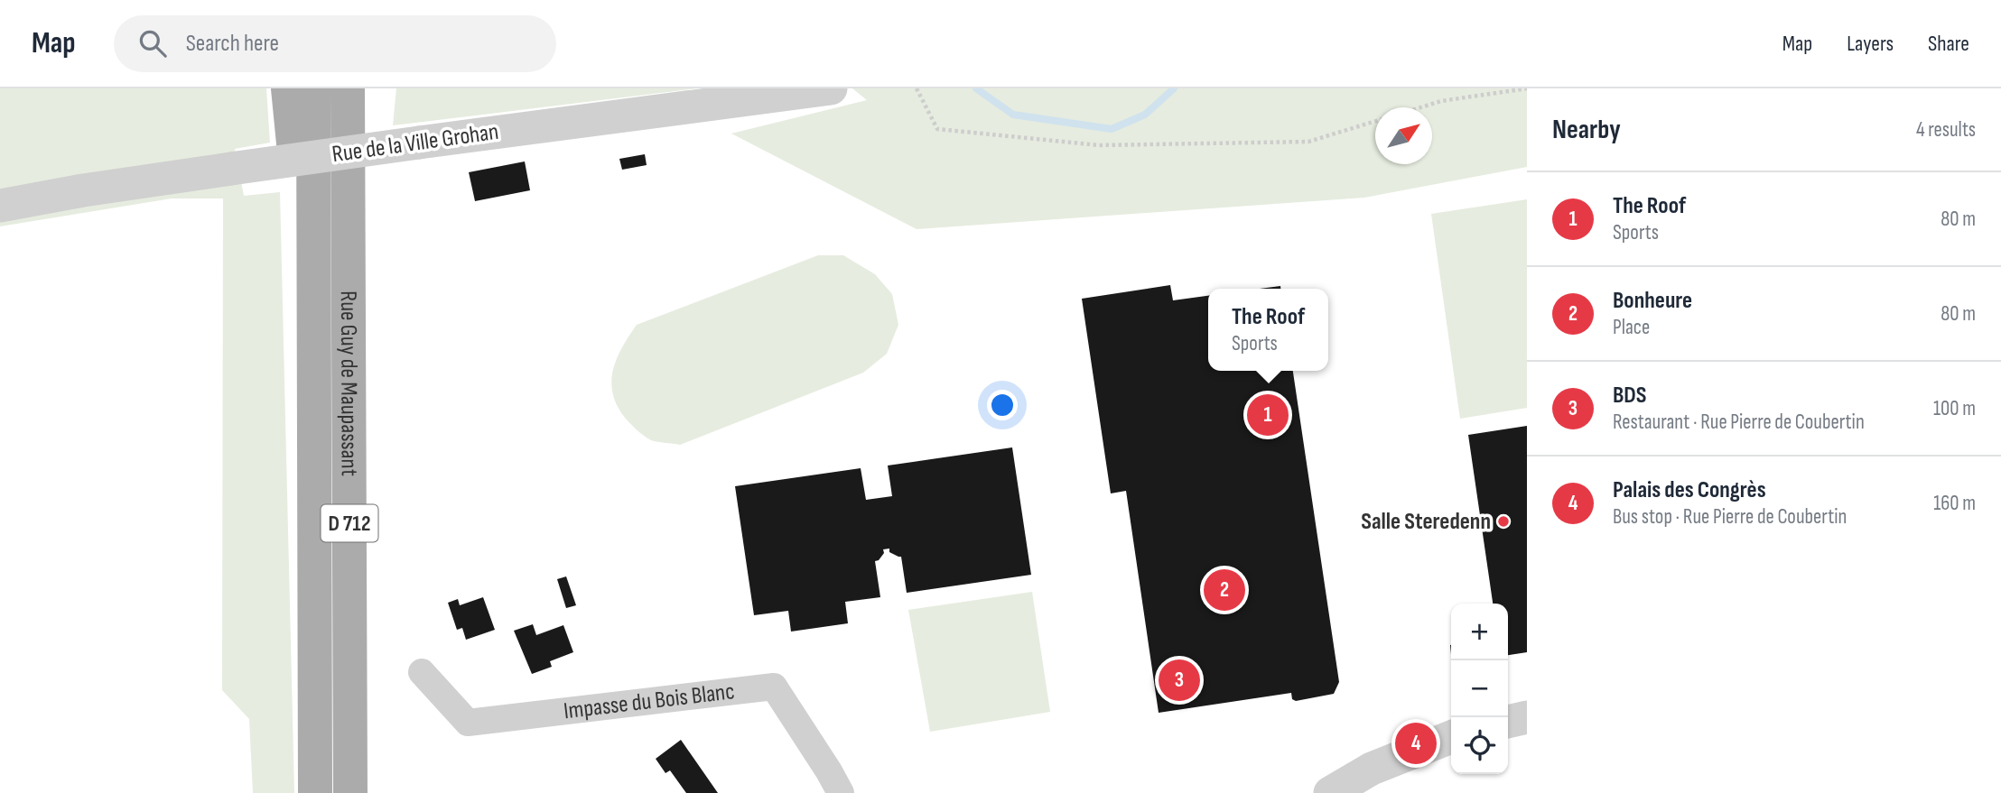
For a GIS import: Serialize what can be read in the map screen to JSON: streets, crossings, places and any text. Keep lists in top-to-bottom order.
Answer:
{
  "streets": {
    "main road": ["Rue Guy de Maupassant", "D 712"],
    "street": ["Rue de la Ville Grohan", "Impasse du Bois Blanc"]
  },
  "places": ["Salle Steredenn"],
  "north": "top right",
  "page": {
    "header": "Map",
    "search": "Search here",
    "nav": ["Map", "Layers", "Share"],
    "heading": ["Nearby", "4 results"],
    "list": [
      {
        "mark": "1",
        "name": "The Roof",
        "note": "Sports",
        "value": "80 m"
      },
      {
        "mark": "2",
        "name": "Bonheure",
        "note": "Place",
        "value": "80 m"
      },
      {
        "mark": "3",
        "name": "BDS",
        "note": "Restaurant · Rue Pierre de Coubertin",
        "value": "100 m"
      },
      {
        "mark": "4",
        "name": "Palais des Congrès",
        "note": "Bus stop · Rue Pierre de Coubertin",
        "value": "160 m"
      }
    ],
    "popup": ["The Roof", "Sports"],
    "pins": [
      "1",
      "2",
      "3",
      "4"
    ],
    "map_buttons": ["+", "−"]
  }
}
